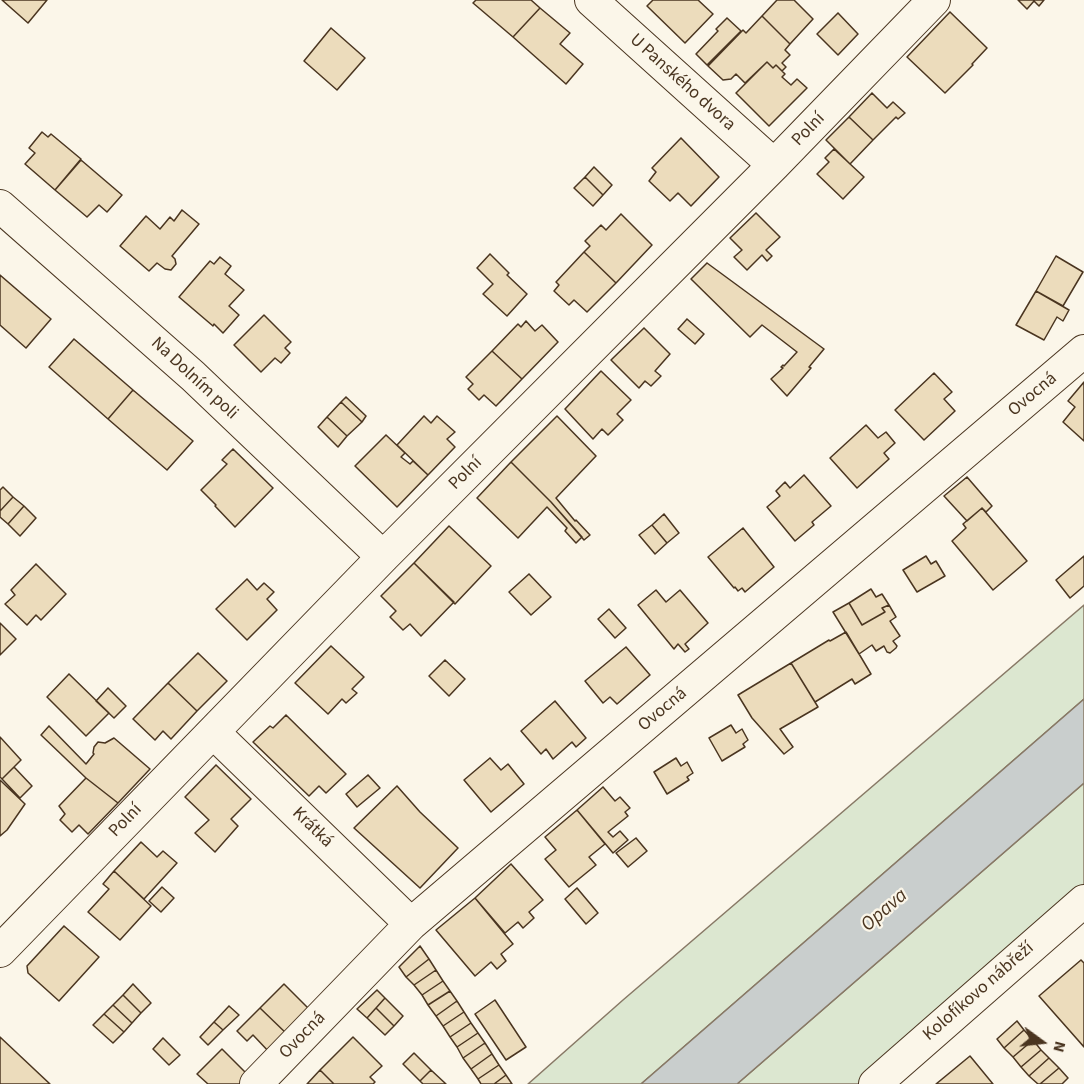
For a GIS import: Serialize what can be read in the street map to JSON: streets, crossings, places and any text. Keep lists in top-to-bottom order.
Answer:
{
  "streets": {
    "street": [
      "U Panského dvora",
      "Polní",
      "Na Dolním poli",
      "Ovocná",
      "Krátká",
      "Kolofíkovo nábřeží"
    ]
  },
  "crossings": [
    ["U Panského dvora", "Polní"],
    ["Polní", "Na Dolním poli"],
    ["Polní", "Krátká"],
    ["Ovocná", "Krátká"]
  ],
  "water": ["Opava"],
  "north": "right"
}
